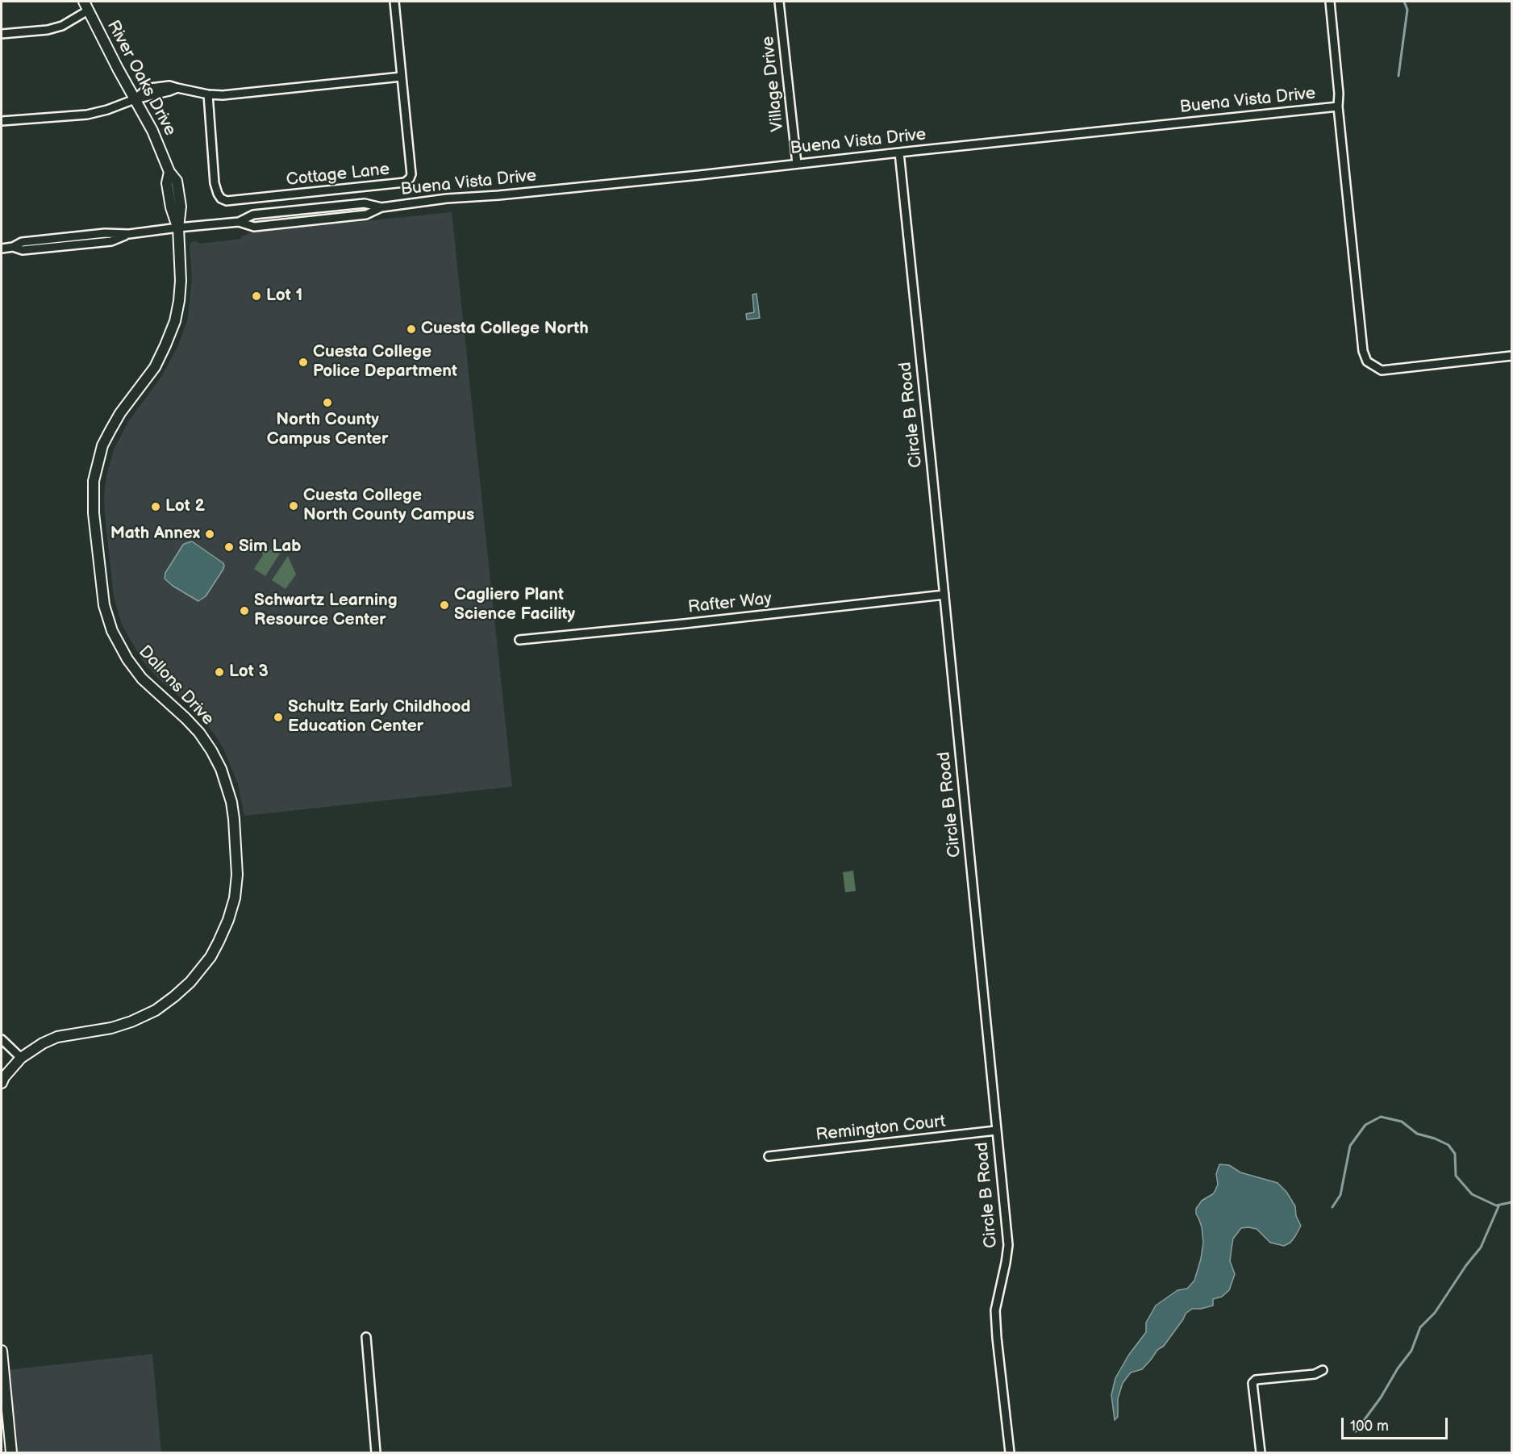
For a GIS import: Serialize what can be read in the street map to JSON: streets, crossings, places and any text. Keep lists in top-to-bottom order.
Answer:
{
  "streets": {
    "street": [
      "River Oaks Drive",
      "Village Drive",
      "Buena Vista Drive",
      "Cottage Lane",
      "Circle B Road",
      "Rafter Way",
      "Dallons Drive",
      "Remington Court"
    ]
  },
  "crossings": [
    ["River Oaks Drive", "Buena Vista Drive"],
    ["River Oaks Drive", "Dallons Drive"],
    ["Village Drive", "Buena Vista Drive"],
    ["Buena Vista Drive", "Circle B Road"],
    ["Buena Vista Drive", "Dallons Drive"],
    ["Circle B Road", "Rafter Way"],
    ["Circle B Road", "Remington Court"]
  ],
  "places": [
    "Lot 1",
    "Cuesta College North",
    "Cuesta College Police Department",
    "North County Campus Center",
    "Cuesta College North County Campus",
    "Lot 2",
    "Math Annex",
    "Sim Lab",
    "Cagliero Plant Science Facility",
    "Schwartz Learning Resource Center",
    "Lot 3",
    "Schultz Early Childhood Education Center"
  ],
  "scale_bar": "100 m"
}
